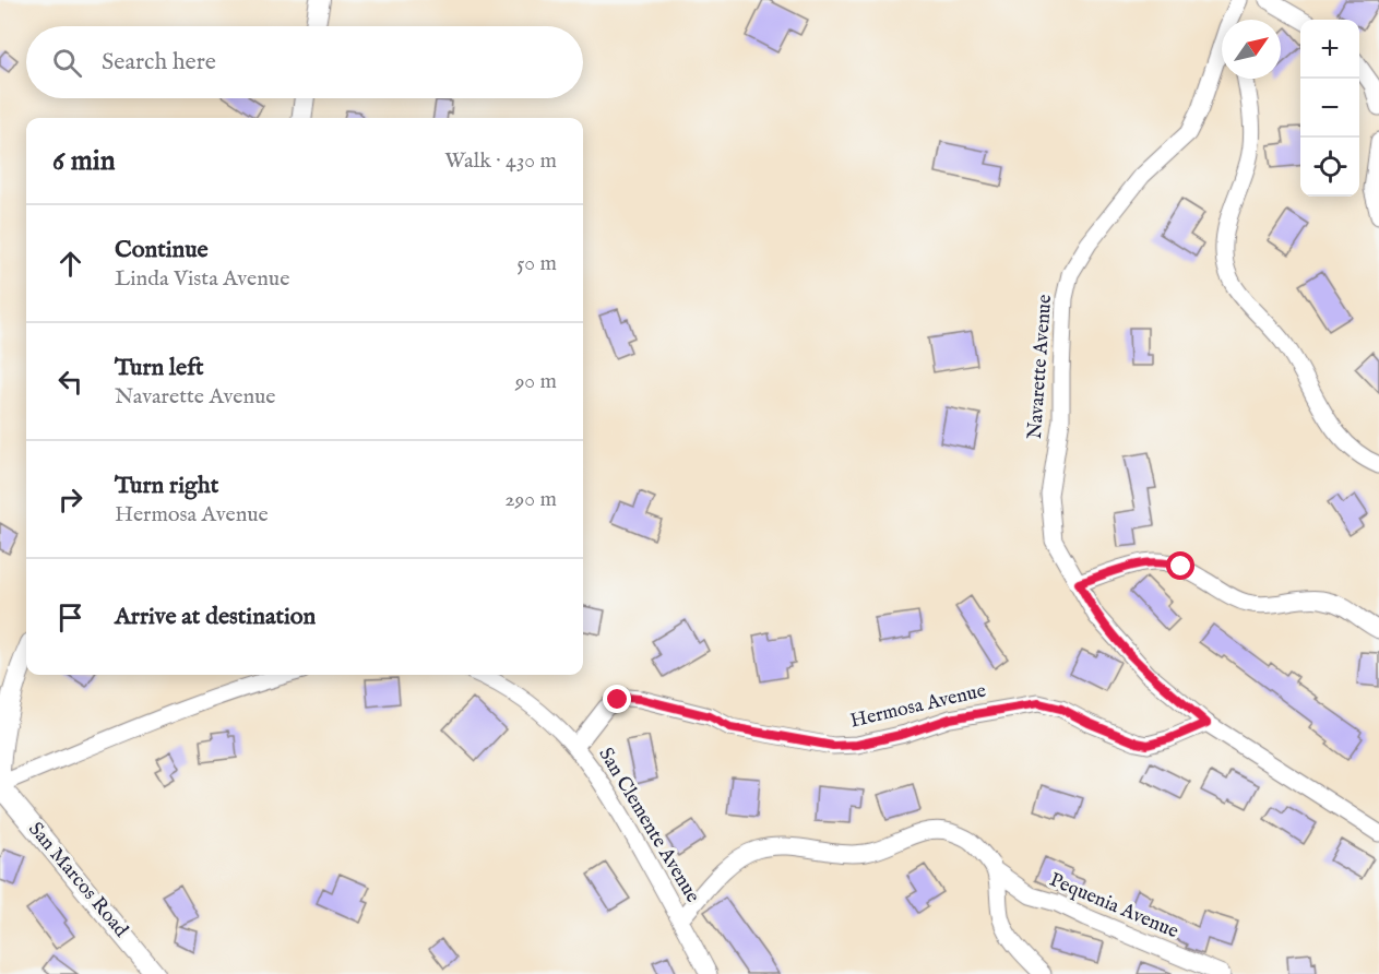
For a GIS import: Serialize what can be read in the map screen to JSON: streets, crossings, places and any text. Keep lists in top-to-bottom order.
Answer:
{
  "streets": {
    "street": [
      "Navarette Avenue",
      "Hermosa Avenue",
      "San Clemente Avenue",
      "San Marcos Road",
      "Pequenia Avenue"
    ]
  },
  "crossings": [
    ["Navarette Avenue", "Hermosa Avenue"],
    ["Hermosa Avenue", "San Clemente Avenue"],
    ["San Clemente Avenue", "Pequenia Avenue"]
  ],
  "north": "top right",
  "page": {
    "map_buttons": ["+", "−"],
    "search": "Search here",
    "heading": ["6 min", "Walk · 430 m"],
    "list": [
      ["Continue", "Linda Vista Avenue", "50 m"],
      ["Turn left", "Navarette Avenue", "90 m"],
      ["Turn right", "Hermosa Avenue", "290 m"],
      "Arrive at destination"
    ]
  }
}
